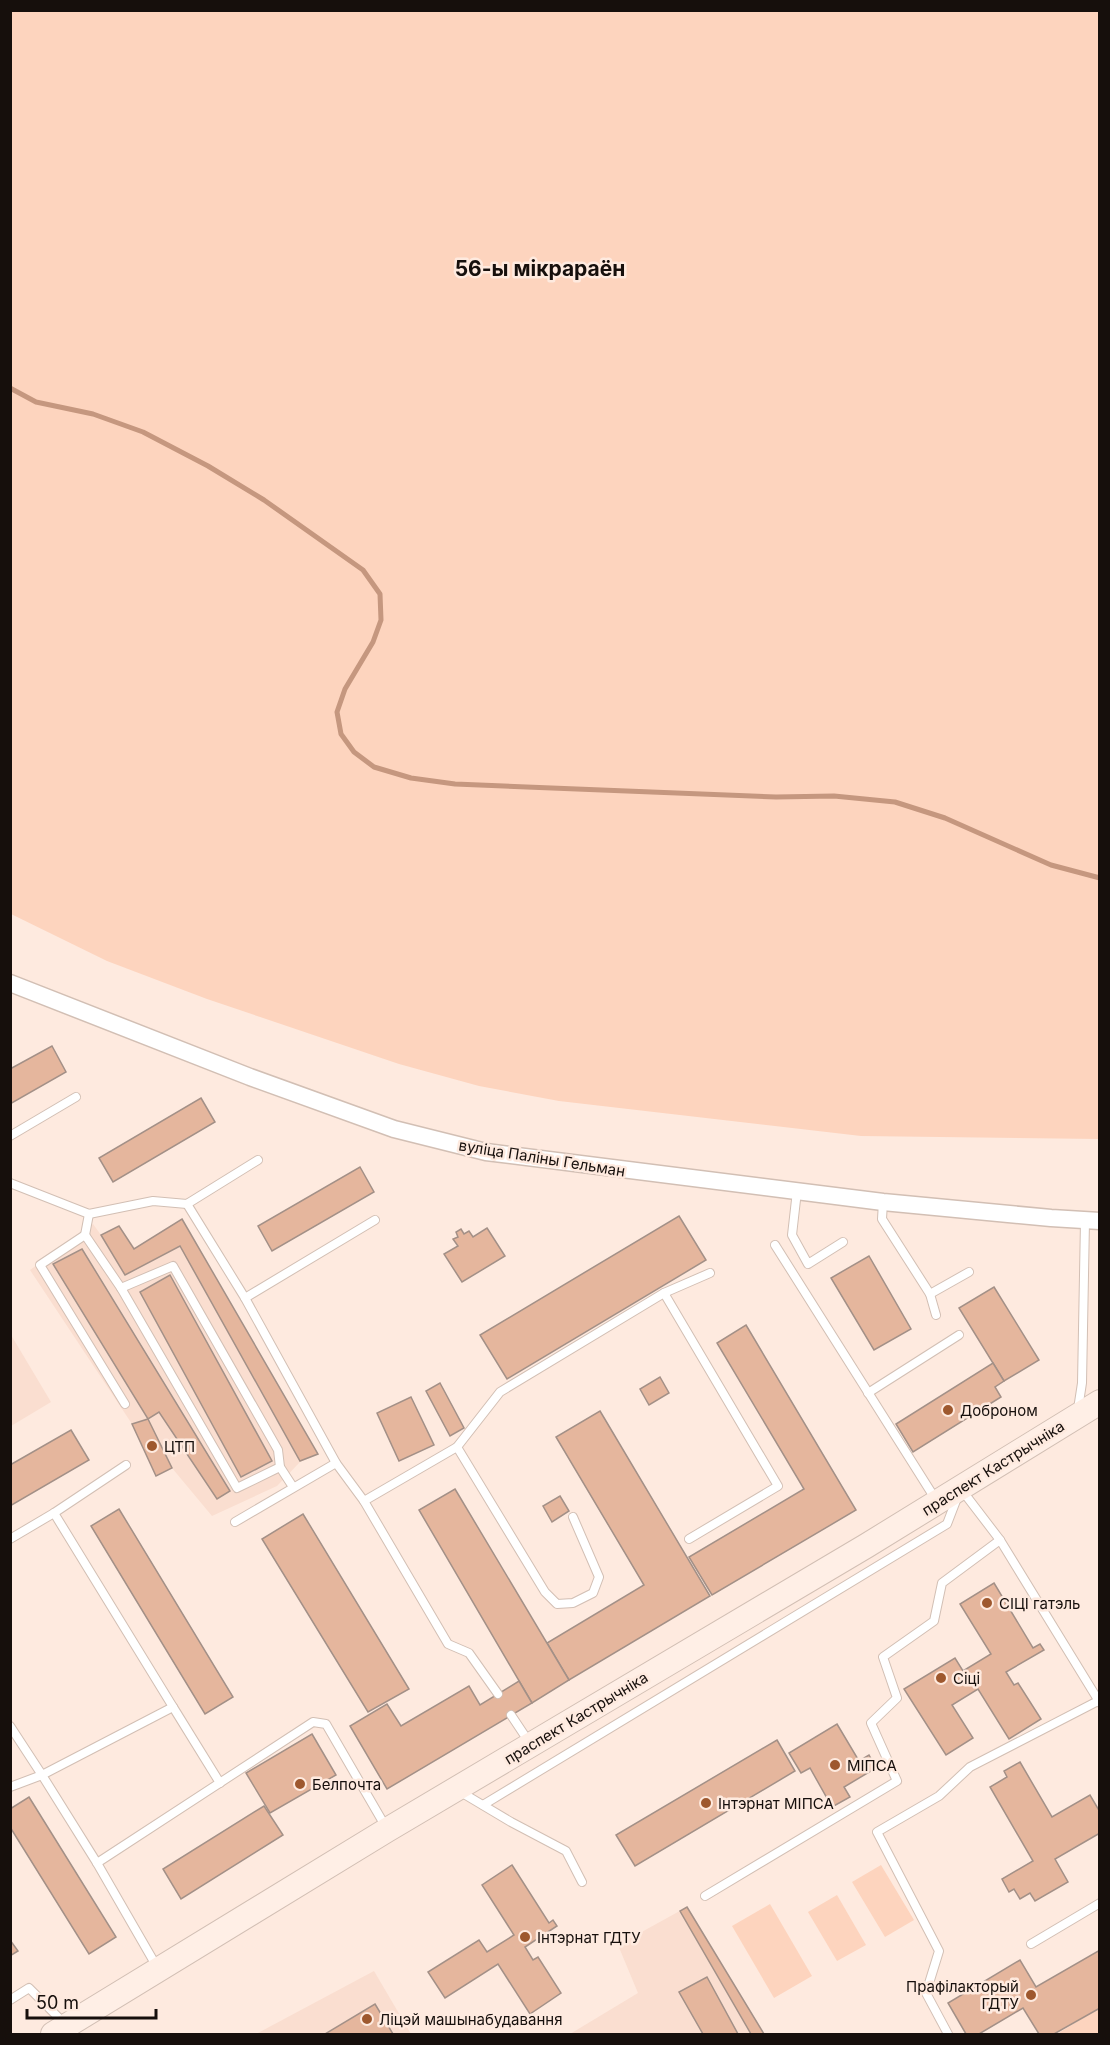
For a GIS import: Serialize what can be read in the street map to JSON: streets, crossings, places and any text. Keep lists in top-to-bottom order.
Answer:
{
  "streets": {
    "main road": ["праспект Кастрычніка"],
    "street": ["вуліца Паліны Гельман"]
  },
  "districts": ["56-ы мікрараён"],
  "places": [
    "Доброном",
    "ЦТП",
    "СІЦІ гатэль",
    "Сіці",
    "МІПСА",
    "Белпочта",
    "Інтэрнат МІПСА",
    "Інтэрнат ГДТУ",
    "Прафілакторый ГДТУ",
    "Ліцэй машынабудавання"
  ],
  "scale_bar": "50 m"
}
